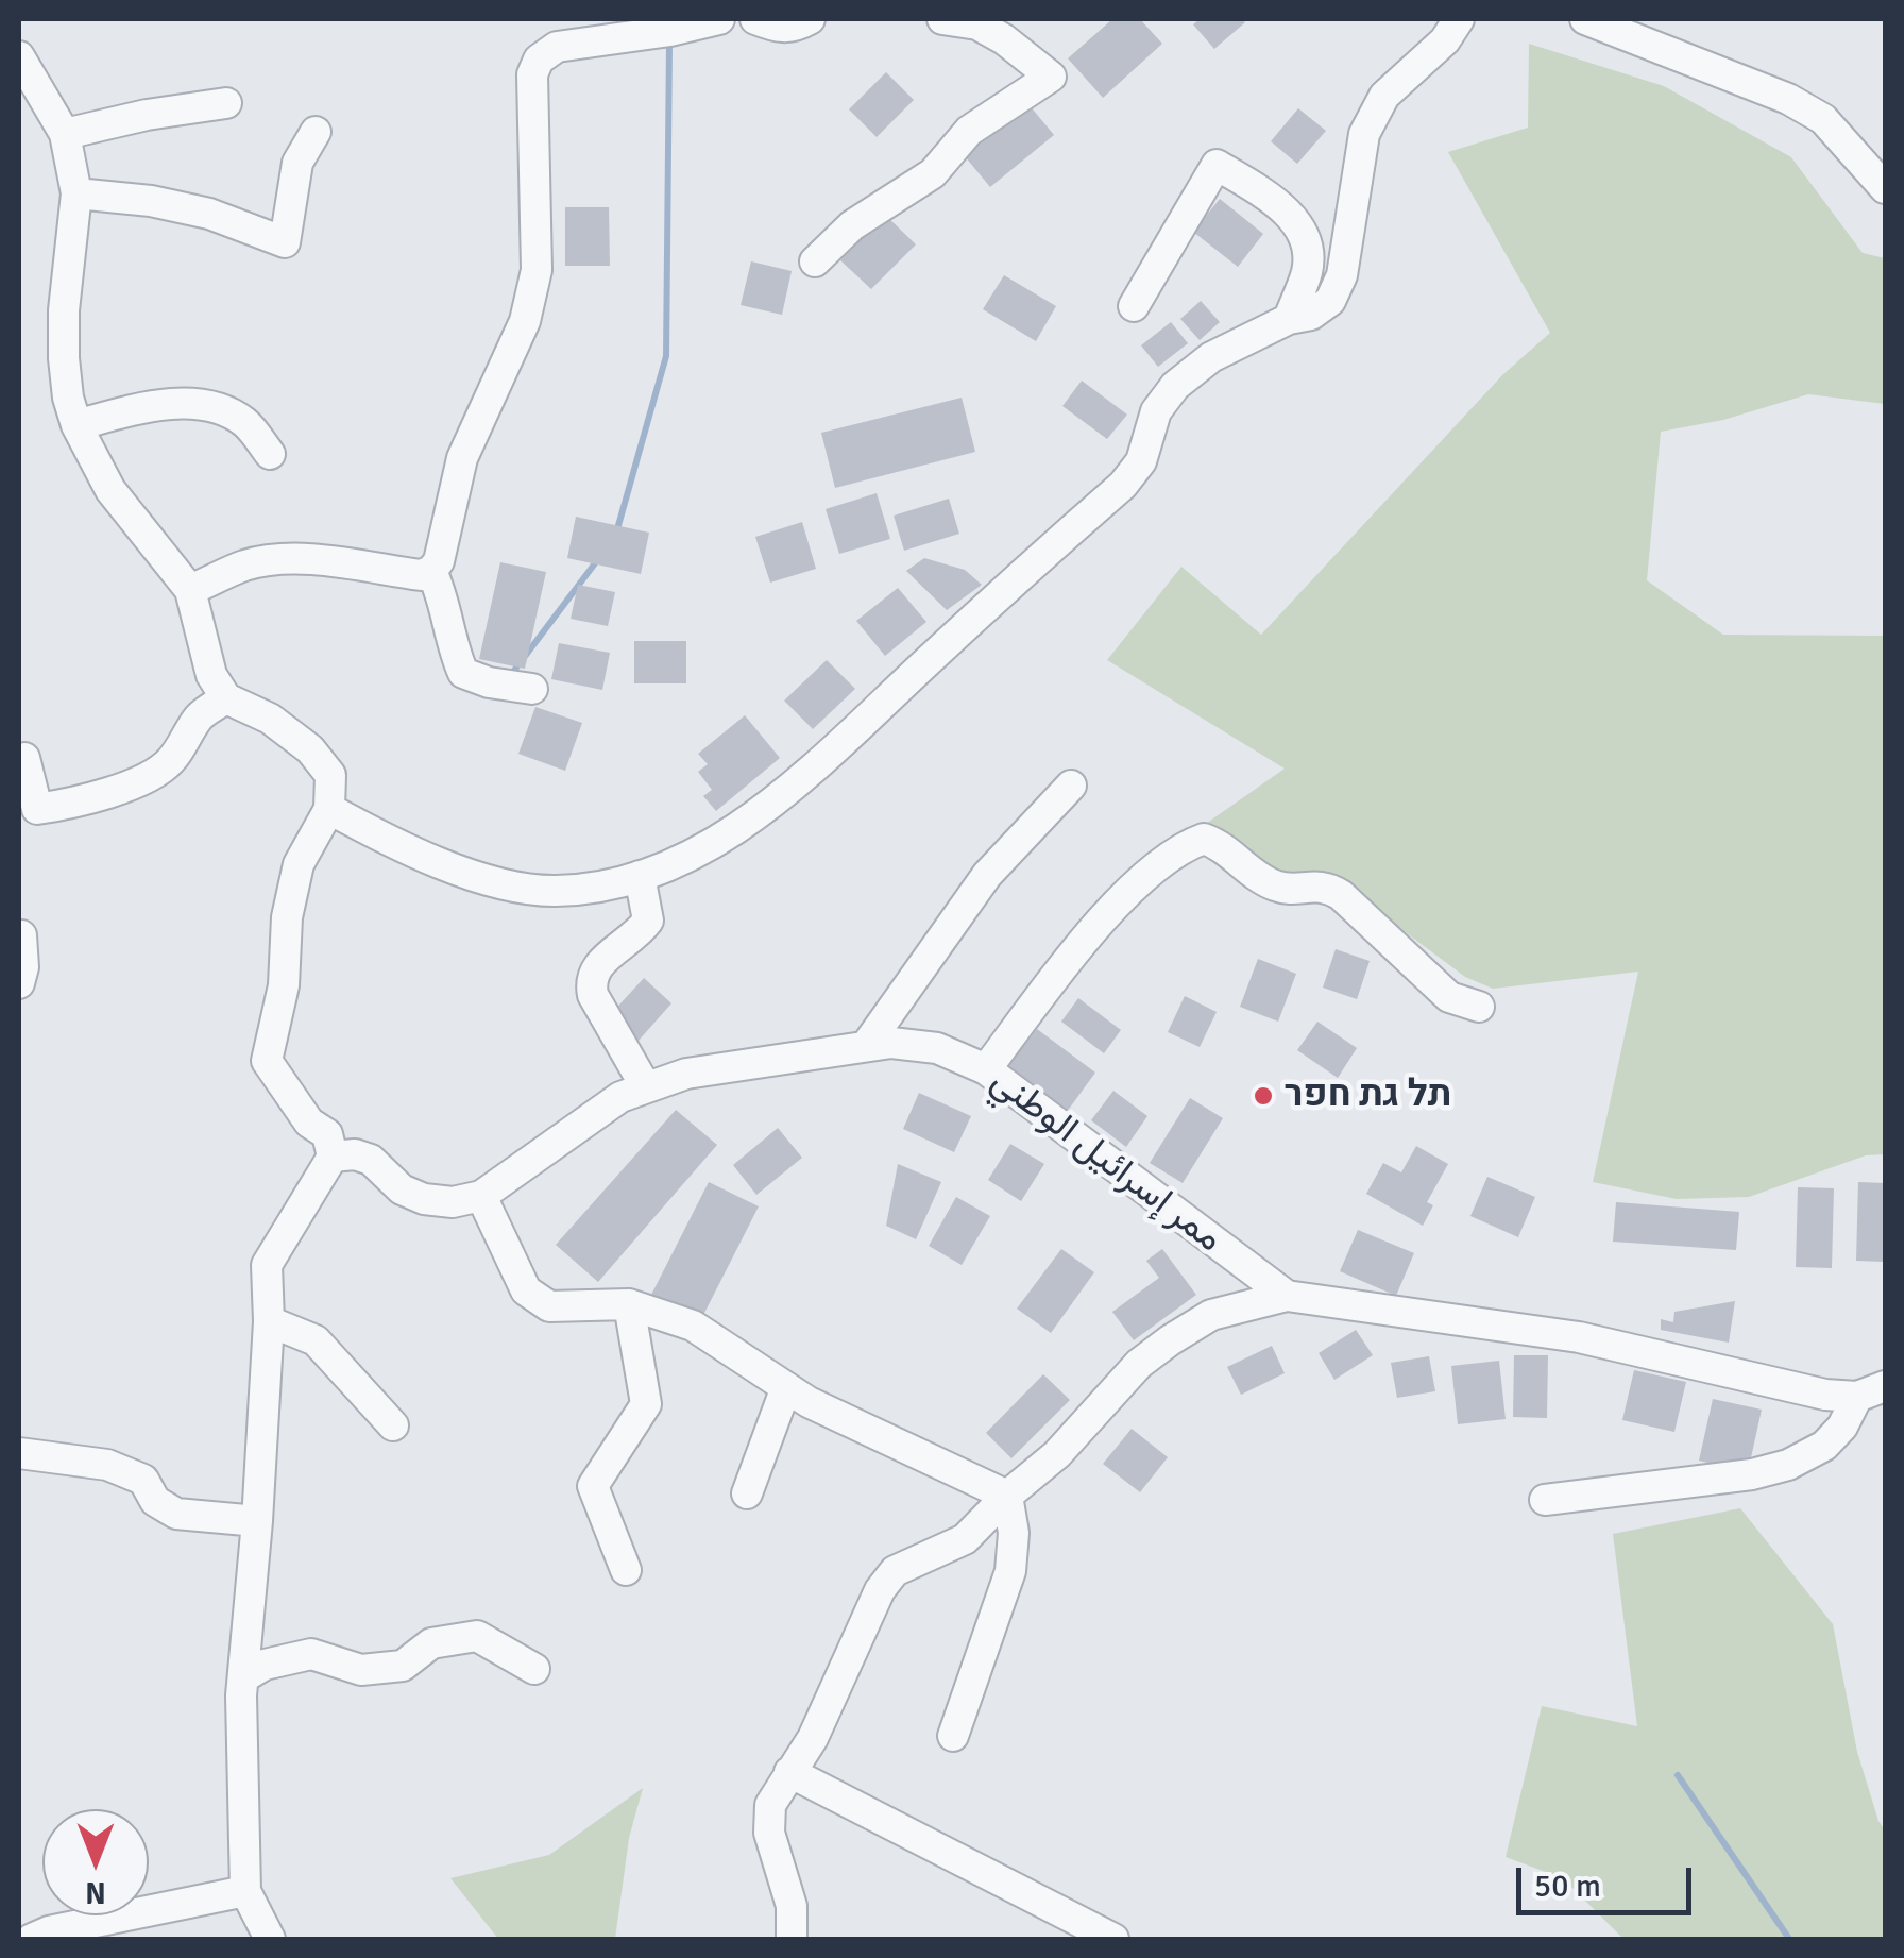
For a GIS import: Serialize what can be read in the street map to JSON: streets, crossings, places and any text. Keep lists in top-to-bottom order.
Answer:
{
  "streets": {
    "street": ["ممر إسرائيل الوطني"]
  },
  "places": ["תל גת חפר"],
  "scale_bar": "50 m",
  "north": "bottom"
}
